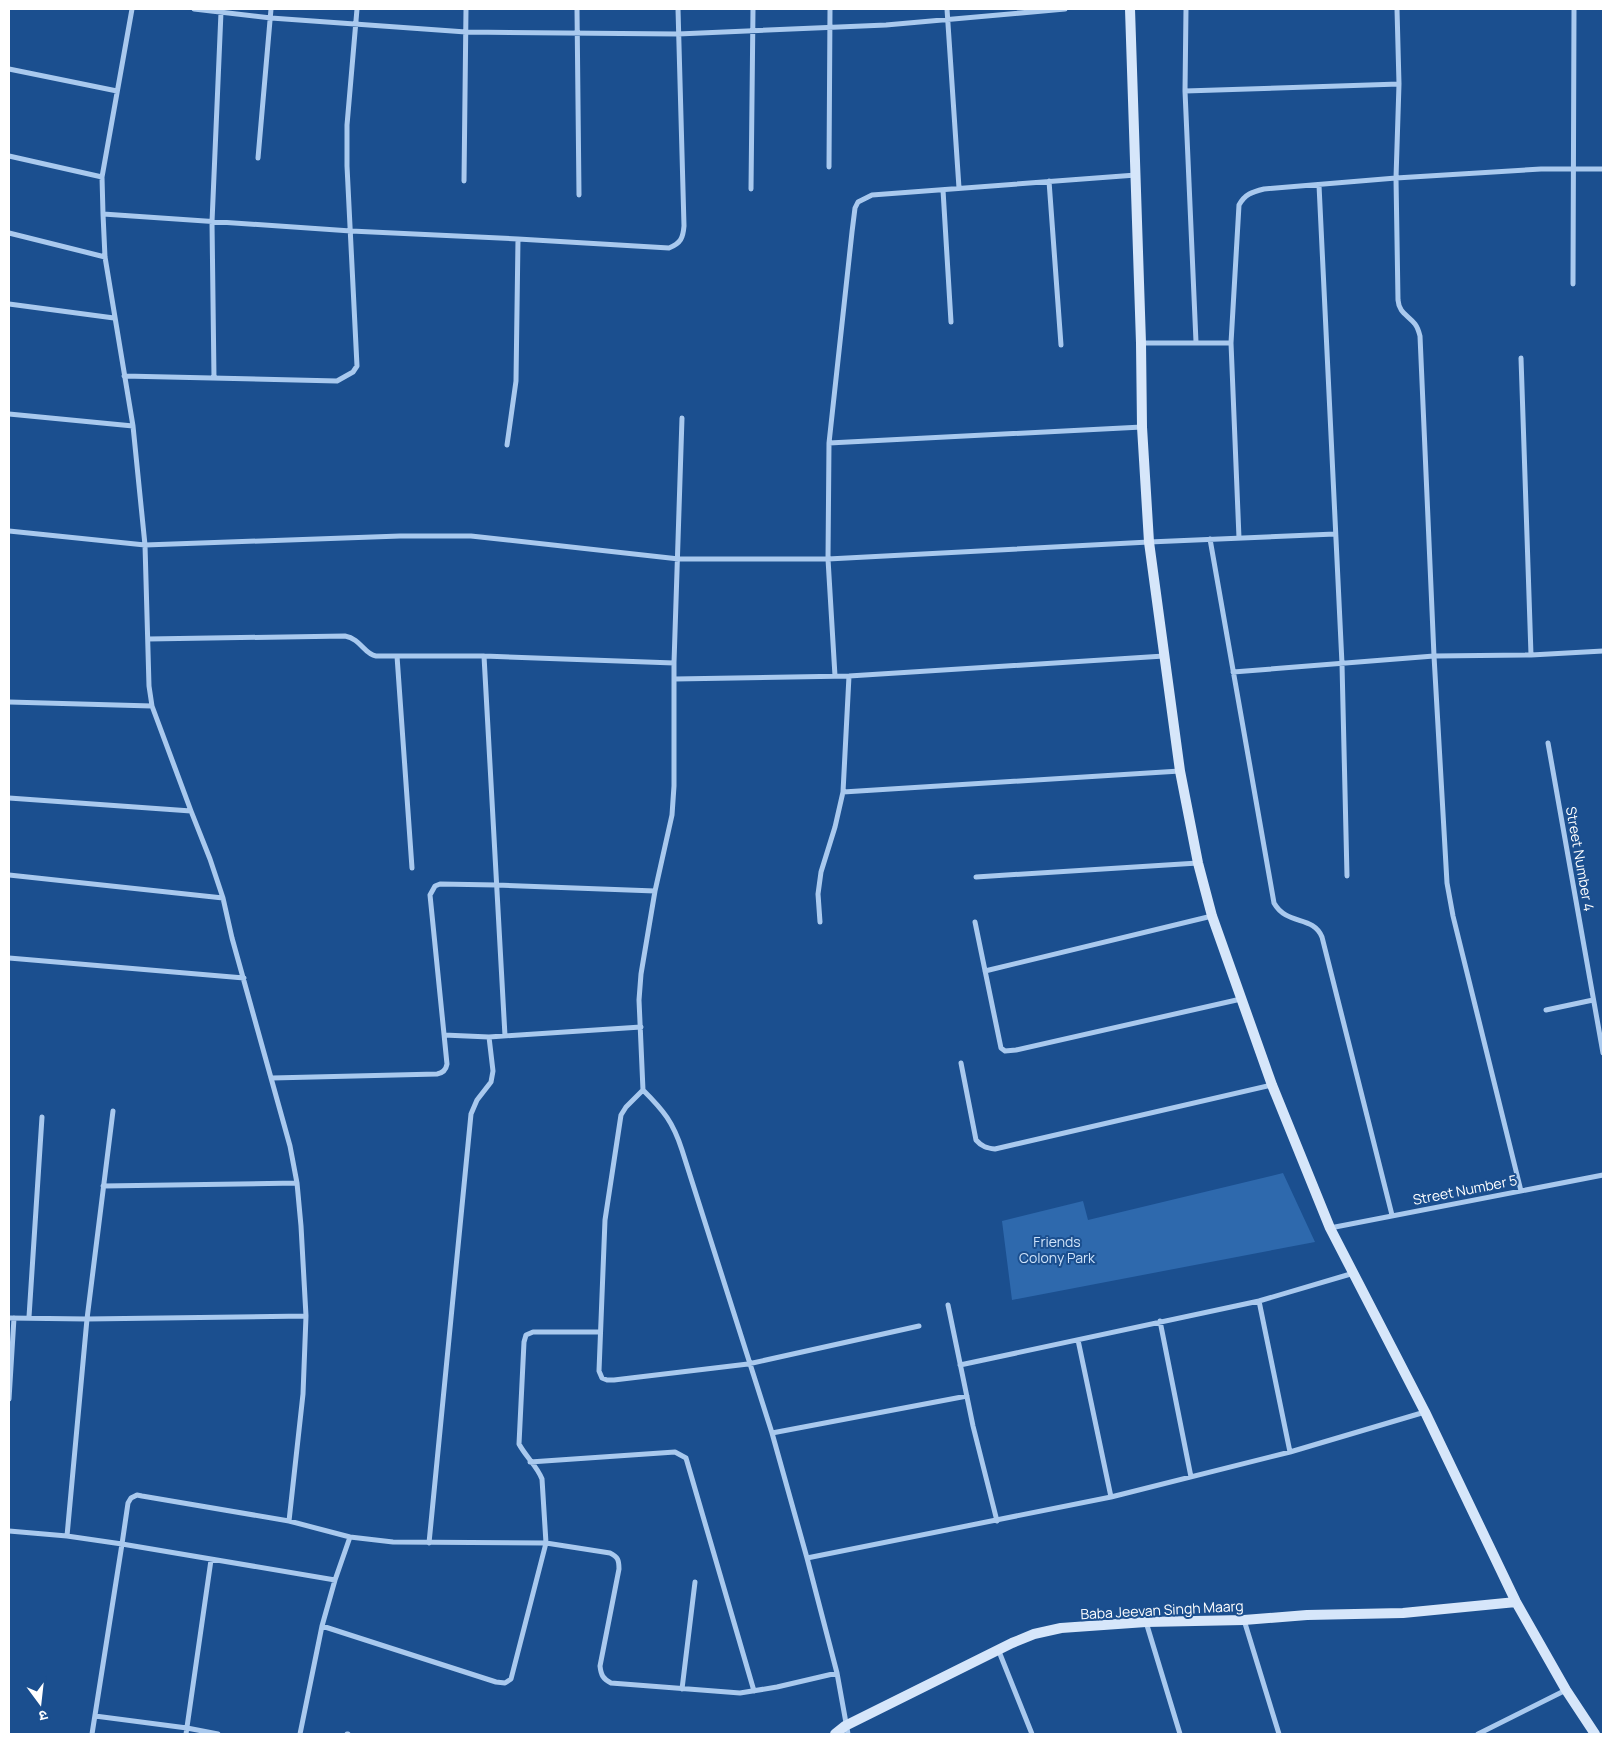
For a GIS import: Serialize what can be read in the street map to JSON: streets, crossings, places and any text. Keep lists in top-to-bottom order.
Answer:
{
  "streets": {
    "street": ["Street Number 4", "Street Number 5", "Baba Jeevan Singh Maarg"]
  },
  "parks": ["Friends Colony Park"],
  "north": "bottom"
}
